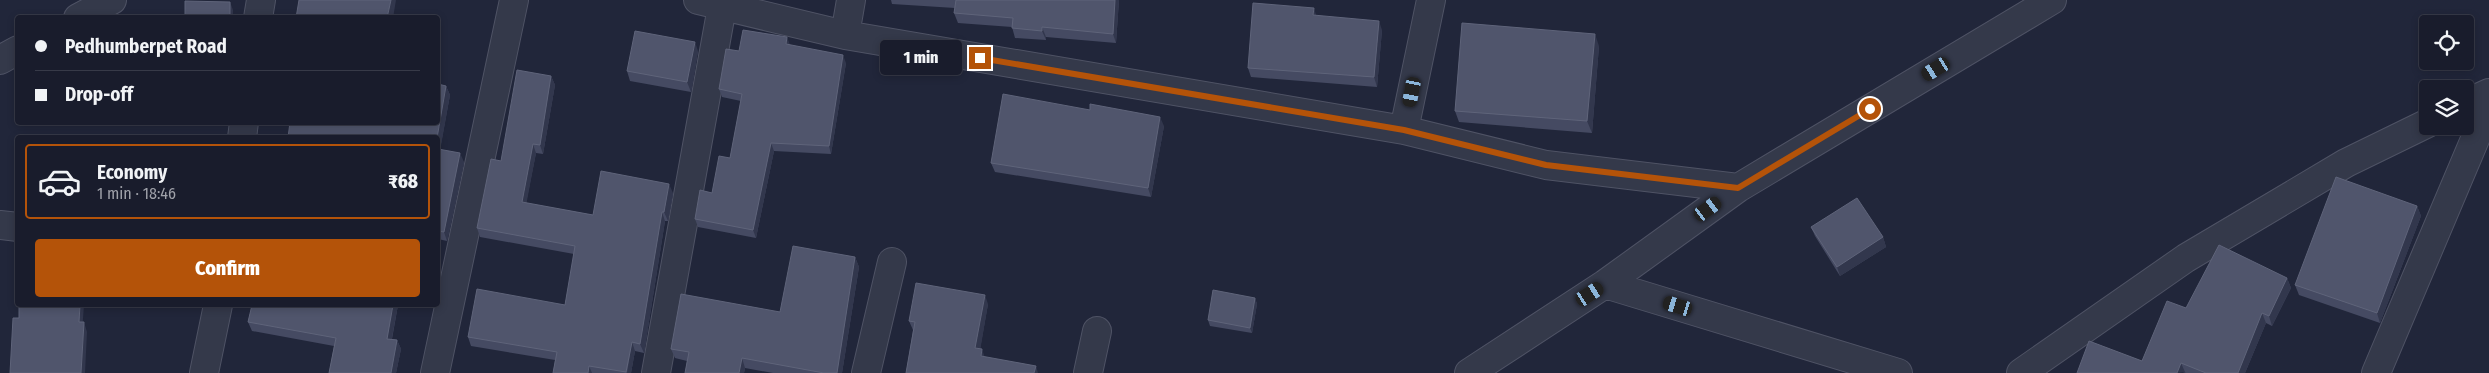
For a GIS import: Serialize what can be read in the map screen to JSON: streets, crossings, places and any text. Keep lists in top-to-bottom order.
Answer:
{
  "page": {
    "banner": ["Pedhumberpet Road", "Drop-off"],
    "bubble": "1 min",
    "list": [
      {
        "name": "Economy",
        "note": "1 min · 18:46",
        "value": "₹68"
      }
    ],
    "buttons": "Confirm"
  }
}
